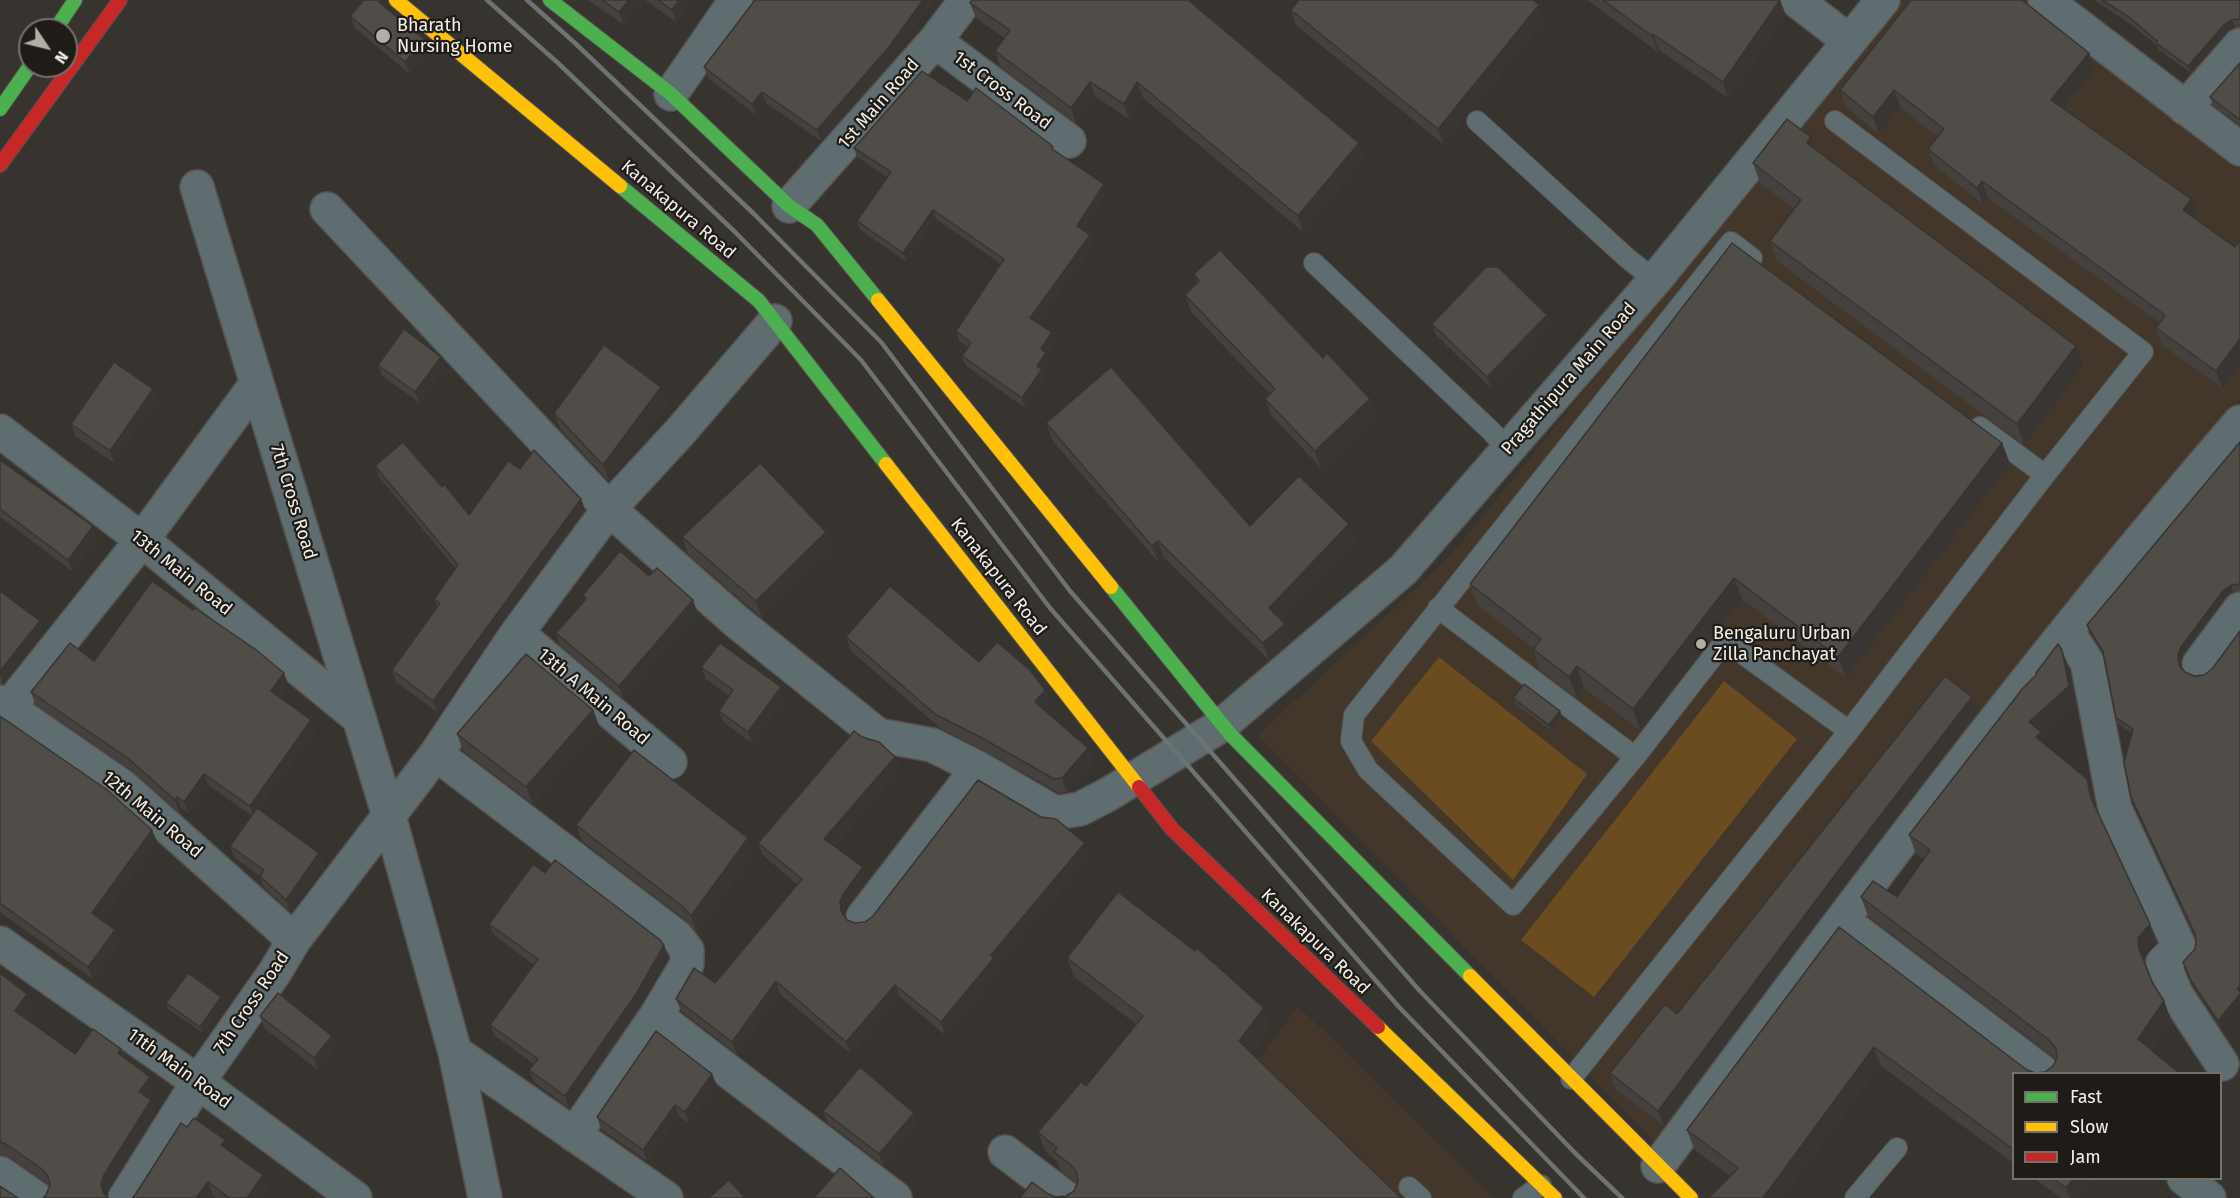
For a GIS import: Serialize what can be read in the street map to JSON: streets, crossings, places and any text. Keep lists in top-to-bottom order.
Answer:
{
  "streets": {
    "main road": ["Kanakapura Road"],
    "street": [
      "1st Cross Road",
      "1st Main Road",
      "Pragathipura Main Road",
      "7th Cross Road",
      "13th Main Road",
      "13th A Main Road",
      "12th Main Road",
      "11th Main Road"
    ]
  },
  "crossings": [
    ["1st Cross Road", "1st Main Road"],
    ["Kanakapura Road", "Pragathipura Main Road"],
    ["7th Cross Road", "13th Main Road"],
    ["7th Cross Road", "12th Main Road"],
    ["7th Cross Road", "11th Main Road"]
  ],
  "places": ["Bharath Nursing Home", "Bengaluru Urban Zilla Panchayat"],
  "legend": ["Fast", "Slow", "Jam"],
  "north": "bottom right"
}
